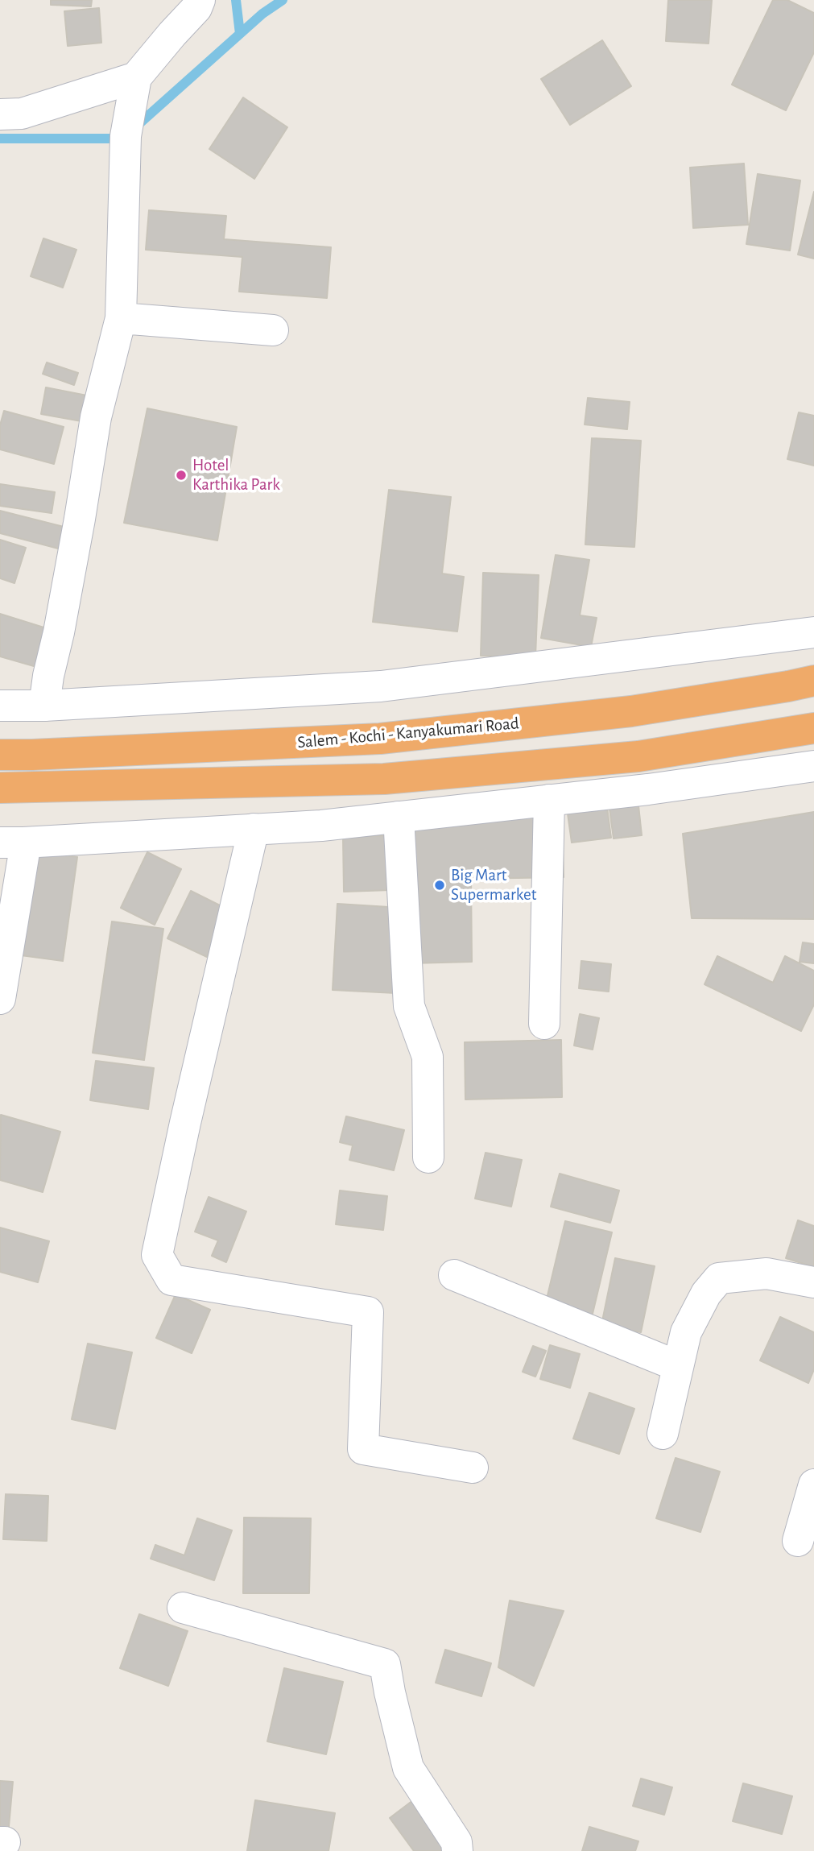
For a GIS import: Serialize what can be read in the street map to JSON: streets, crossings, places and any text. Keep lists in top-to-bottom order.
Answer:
{
  "streets": {
    "highway": ["Salem - Kochi - Kanyakumari Road"]
  },
  "places": ["Hotel Karthika Park", "Big Mart Supermarket"]
}
